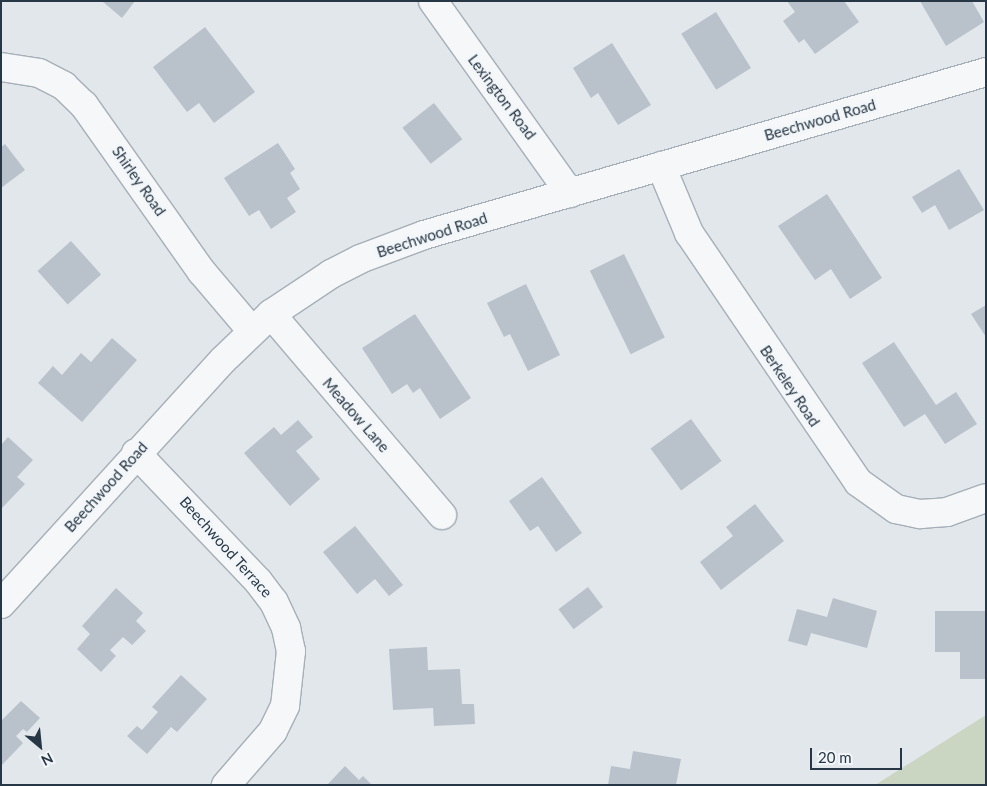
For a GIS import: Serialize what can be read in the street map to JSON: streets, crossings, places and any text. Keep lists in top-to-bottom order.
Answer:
{
  "streets": {
    "street": [
      "Lexington Road",
      "Beechwood Road",
      "Shirley Road",
      "Berkeley Road",
      "Meadow Lane",
      "Beechwood Terrace"
    ]
  },
  "crossings": [
    ["Lexington Road", "Beechwood Road"],
    ["Beechwood Road", "Shirley Road"],
    ["Beechwood Road", "Berkeley Road"],
    ["Beechwood Road", "Meadow Lane"],
    ["Beechwood Road", "Beechwood Terrace"],
    ["Shirley Road", "Meadow Lane"]
  ],
  "scale_bar": "20 m",
  "north": "bottom right"
}
